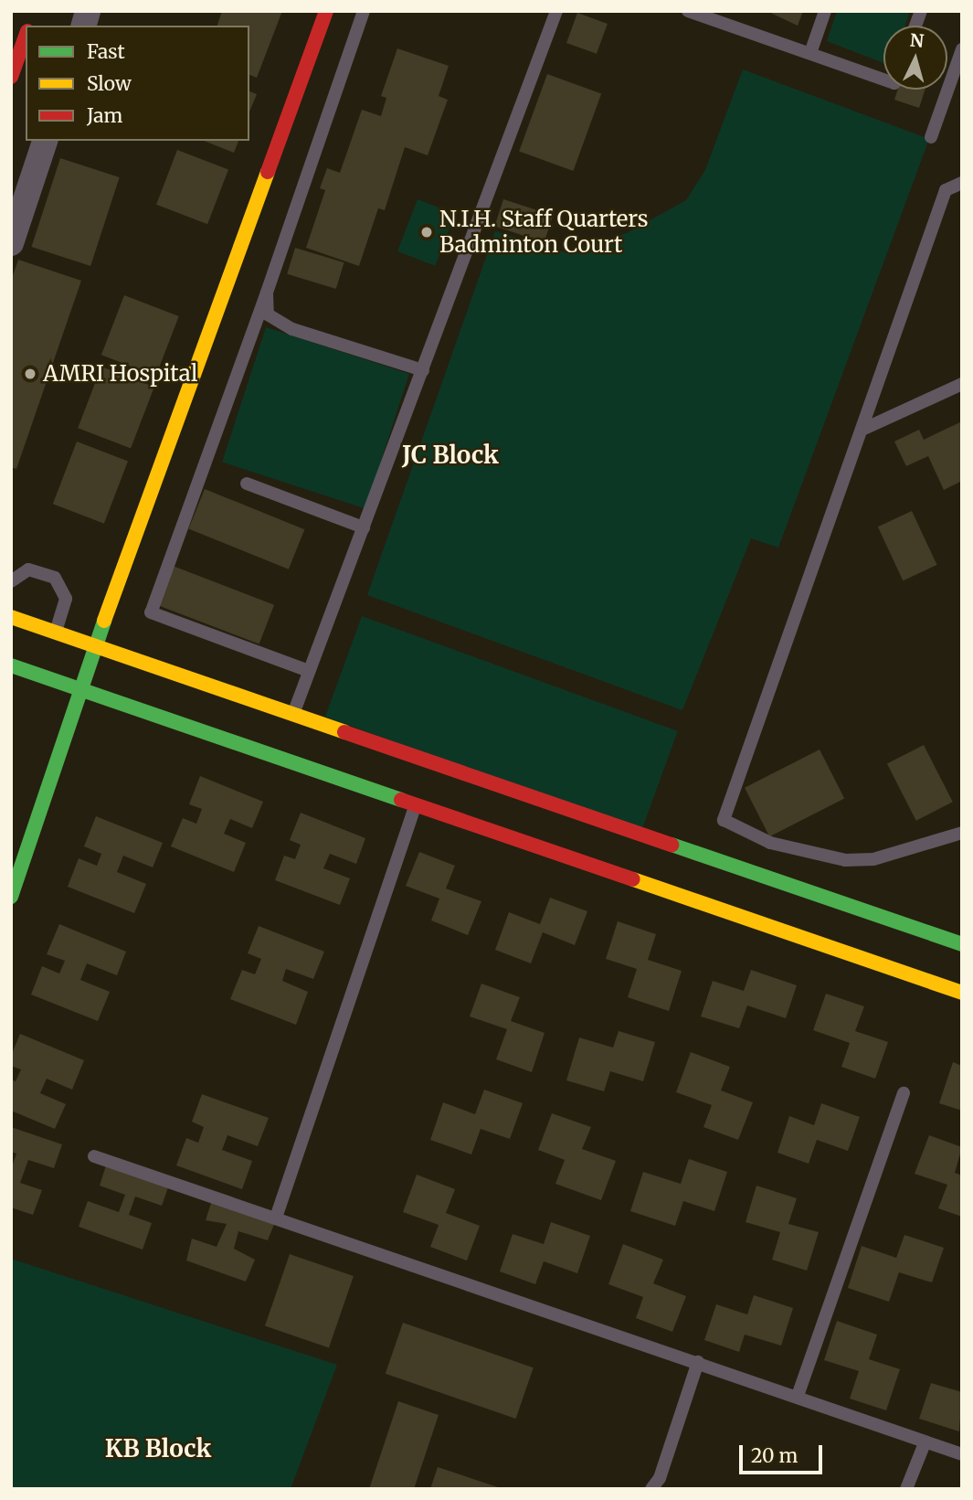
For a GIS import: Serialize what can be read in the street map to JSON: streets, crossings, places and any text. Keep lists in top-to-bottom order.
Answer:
{
  "districts": ["JC Block", "KB Block"],
  "places": ["N.I.H. Staff Quarters Badminton Court", "AMRI Hospital"],
  "legend": ["Fast", "Slow", "Jam"],
  "scale_bar": "20 m",
  "north": "top"
}
